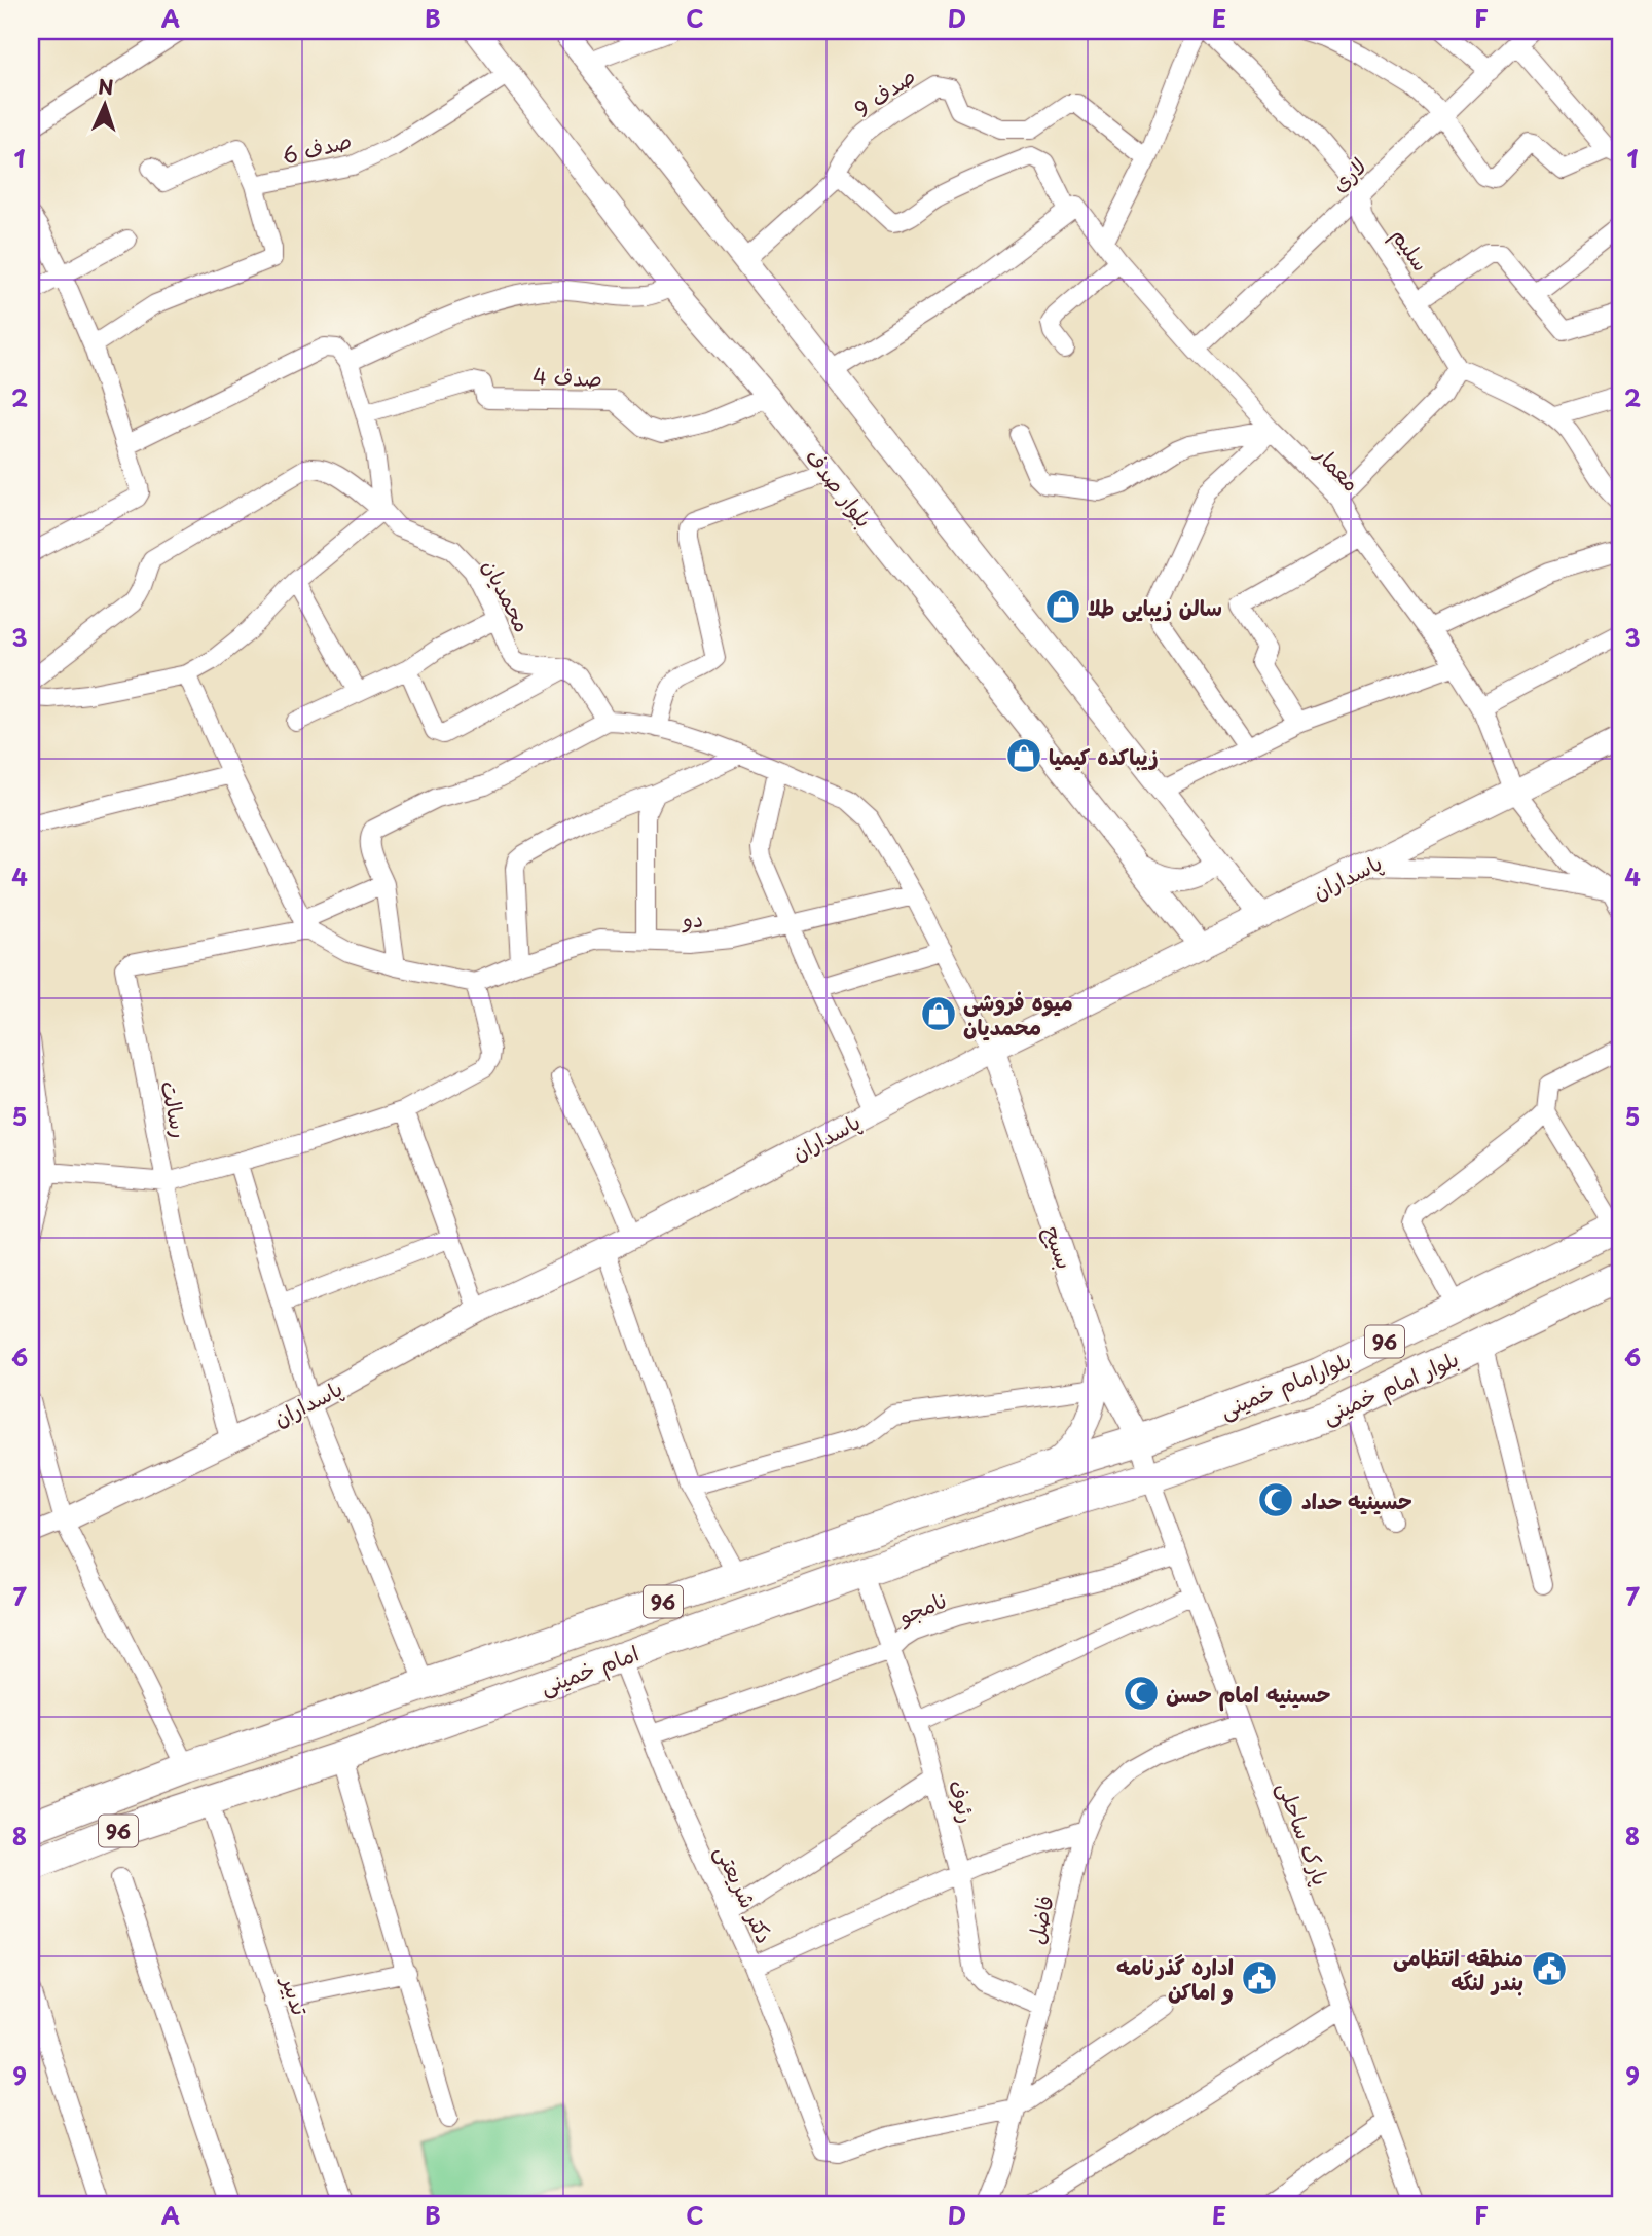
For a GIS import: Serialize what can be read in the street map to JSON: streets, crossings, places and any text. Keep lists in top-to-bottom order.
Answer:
{
  "streets": {
    "highway": [
      "96",
      "بلوارامام خمینی",
      "بلوار امام خمینی",
      "امام خمینی"
    ],
    "street": [
      "صدف 9",
      "صدف 6",
      "لاری",
      "سلیم",
      "صدف 4",
      "معمار",
      "بلوار صدف",
      "محمدیان",
      "پاسداران",
      "دو",
      "رسالت",
      "بسیح",
      "نامجو",
      "رئوف",
      "پارک ساحلی",
      "دکتر شریعتی",
      "فاضل",
      "تدبیر"
    ]
  },
  "crossings": [
    ["صدف 6", "بلوار صدف"],
    ["لاری", "سلیم"],
    ["لاری", "معمار"],
    ["صدف 4", "بلوار صدف"],
    ["معمار", "پاسداران"],
    ["بلوار صدف", "پاسداران"],
    ["پاسداران", "رسالت"],
    ["پاسداران", "بسیح"],
    ["بسیح", "بلوارامام خمینی"],
    ["بسیح", "امام خمینی"],
    ["بسیح", "پارک ساحلی"],
    ["بلوارامام خمینی", "امام خمینی"],
    ["بلوارامام خمینی", "پارک ساحلی"],
    ["بلوار امام خمینی", "امام خمینی"],
    ["بلوار امام خمینی", "پارک ساحلی"],
    ["نامجو", "رئوف"],
    ["نامجو", "پارک ساحلی"],
    ["نامجو", "دکتر شریعتی"],
    ["امام خمینی", "رئوف"],
    ["امام خمینی", "پارک ساحلی"],
    ["امام خمینی", "دکتر شریعتی"],
    ["امام خمینی", "تدبیر"],
    ["رئوف", "فاضل"],
    ["پارک ساحلی", "فاضل"],
    ["دکتر شریعتی", "فاضل"]
  ],
  "places": {
    "shop": ["سالن زیبایی طلا", "زیباکده کیمیا", "میوه فروشی محمدیان"],
    "mosque": ["حسینیه حداد", "حسینیه امام حسن"],
    "public building": ["منطقه انتظامی بندر لنگه", "اداره گذرنامه و اماکن"]
  },
  "north": "top",
  "grid": {
    "columns": [
      "A",
      "B",
      "C",
      "D",
      "E",
      "F"
    ],
    "rows": [
      "1",
      "2",
      "3",
      "4",
      "5",
      "6",
      "7",
      "8",
      "9"
    ]
  }
}
